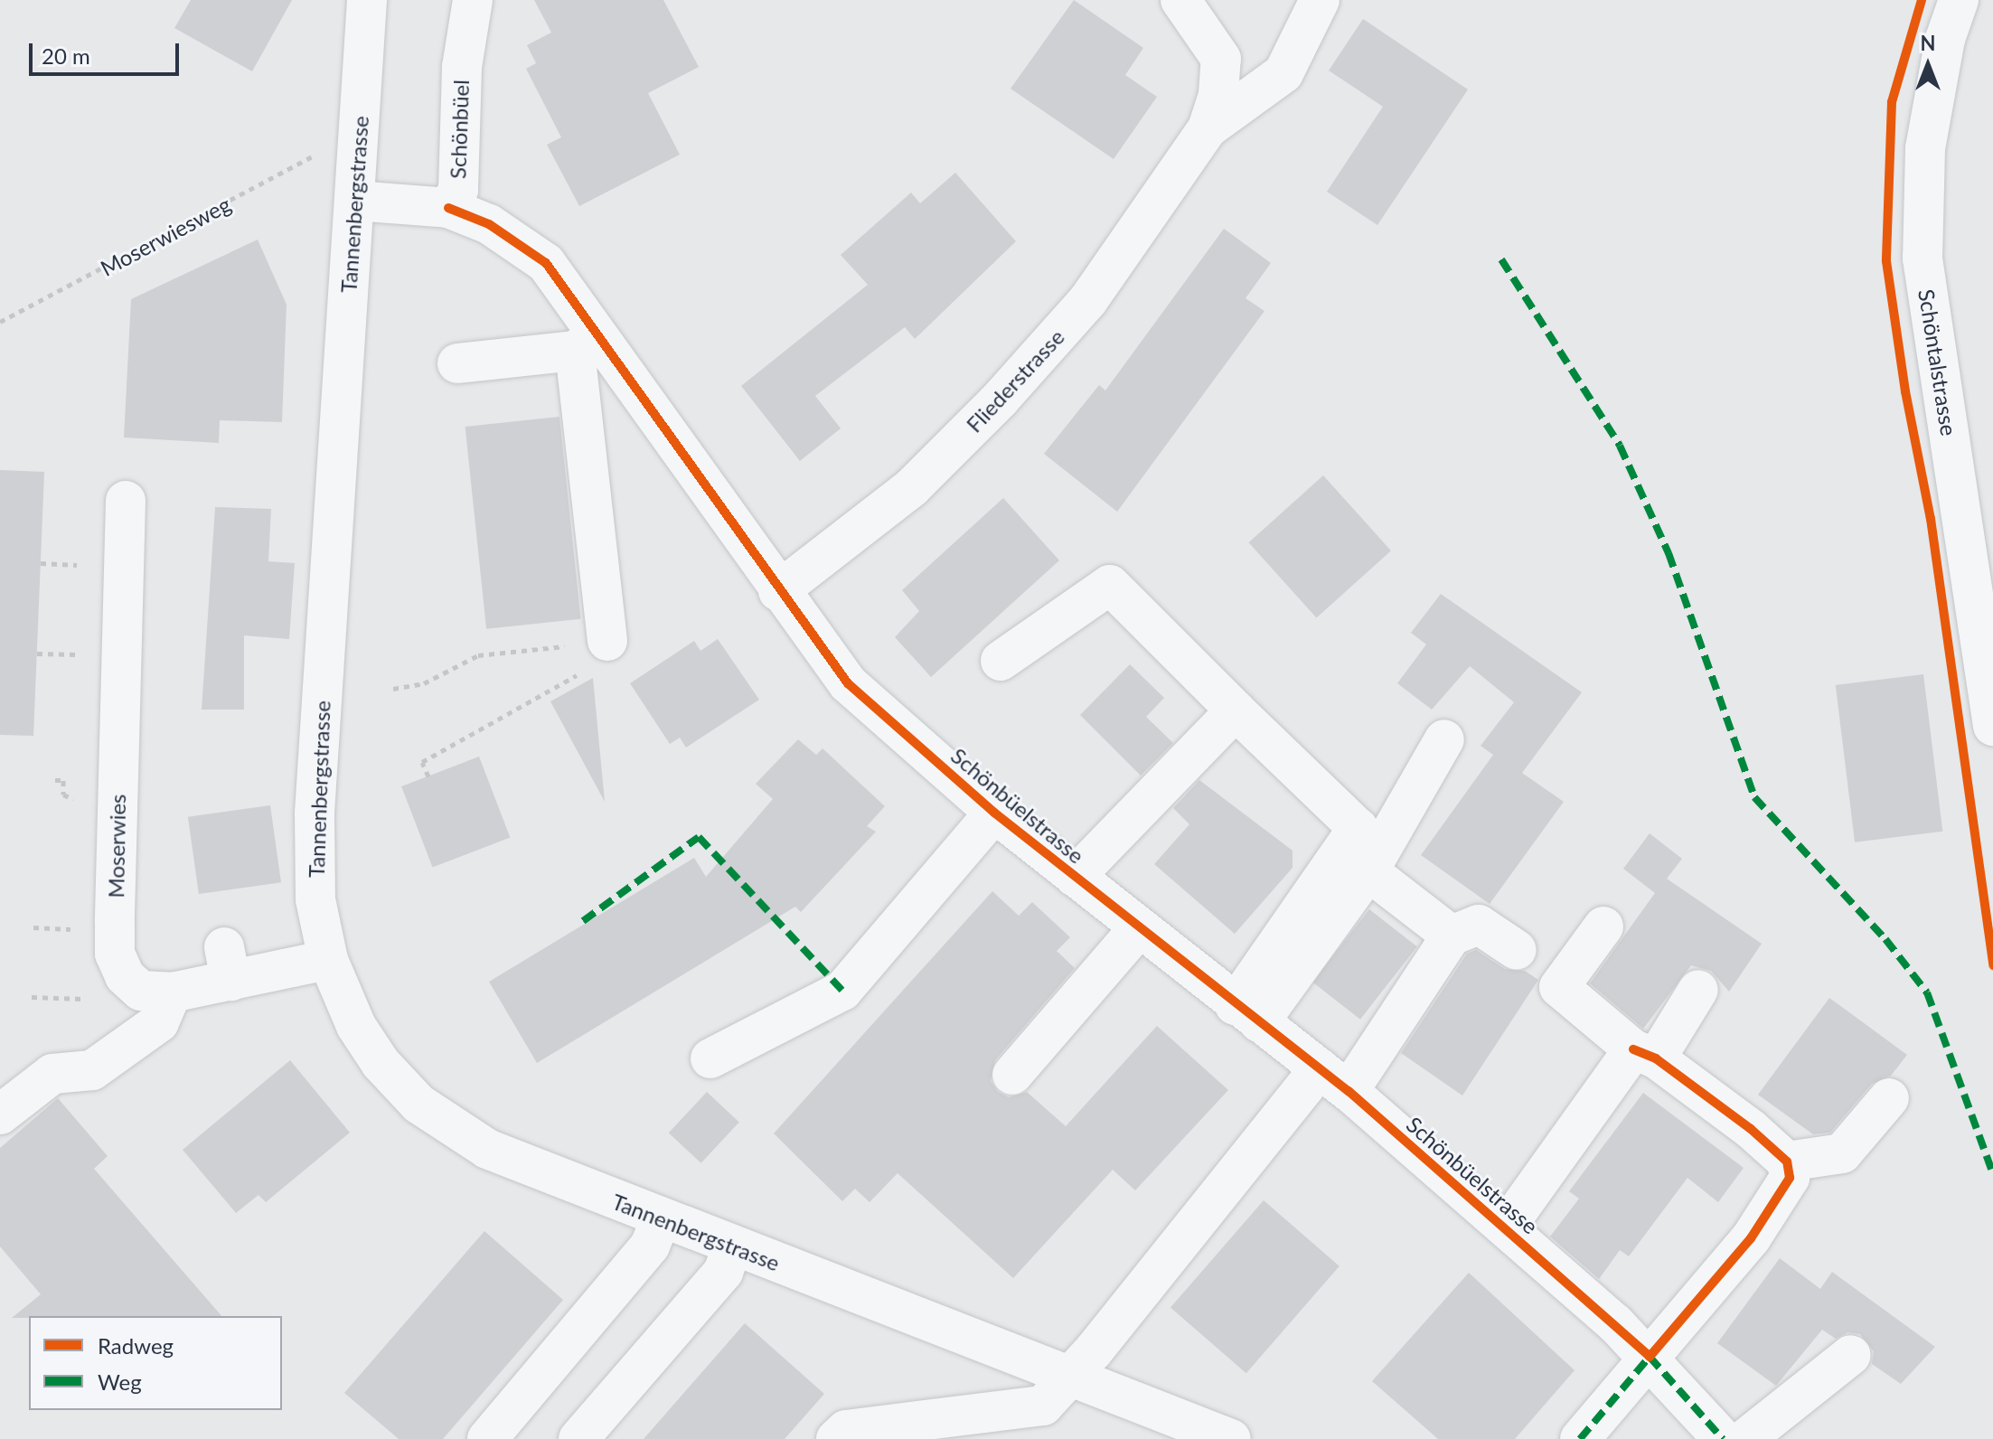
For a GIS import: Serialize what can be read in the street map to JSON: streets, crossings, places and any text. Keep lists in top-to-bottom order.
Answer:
{
  "streets": {
    "street": [
      "Schönbüel",
      "Tannenbergstrasse",
      "Schöntalstrasse",
      "Fliederstrasse",
      "Schönbüelstrasse",
      "Moserwies"
    ],
    "path": ["Moserwiesweg"]
  },
  "crossings": [
    ["Schönbüel", "Tannenbergstrasse"],
    ["Schönbüel", "Schönbüelstrasse"],
    ["Tannenbergstrasse", "Moserwies"],
    ["Fliederstrasse", "Schönbüelstrasse"]
  ],
  "legend": ["Radweg", "Weg"],
  "scale_bar": "20 m",
  "north": "top"
}
